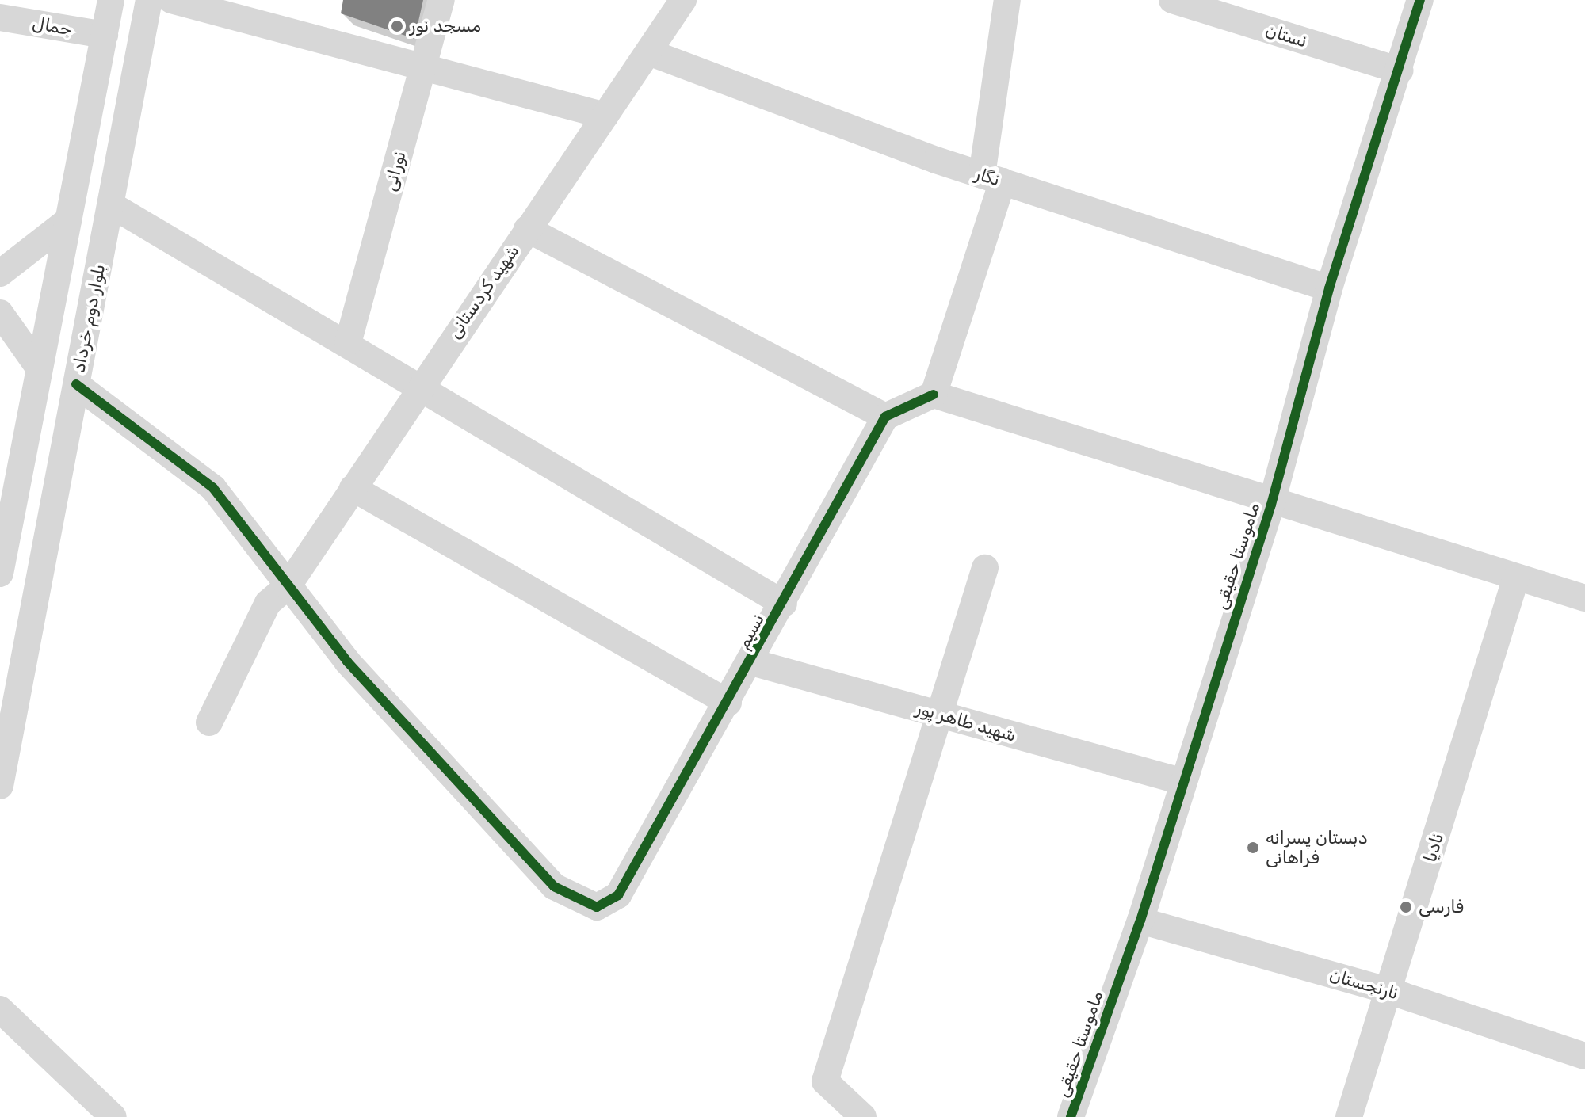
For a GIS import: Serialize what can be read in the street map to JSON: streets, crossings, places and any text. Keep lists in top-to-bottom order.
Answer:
{
  "streets": {
    "street": [
      "جمال",
      "نستان",
      "نورانی",
      "نگار",
      "شهید کردستانی",
      "بلوار دوم خرداد",
      "ماموستا حقیقی",
      "نسیم",
      "شهید طاهر پور",
      "نادیا",
      "نارنجستان"
    ]
  },
  "crossings": [
    ["نستان", "ماموستا حقیقی"],
    ["نگار", "شهید کردستانی"],
    ["نگار", "ماموستا حقیقی"],
    ["شهید کردستانی", "نسیم"],
    ["ماموستا حقیقی", "شهید طاهر پور"],
    ["ماموستا حقیقی", "نارنجستان"],
    ["نسیم", "شهید طاهر پور"],
    ["نادیا", "نارنجستان"]
  ],
  "places": ["مسجد نور", "دبستان پسرانه فراهانی", "فارسی"]
}
